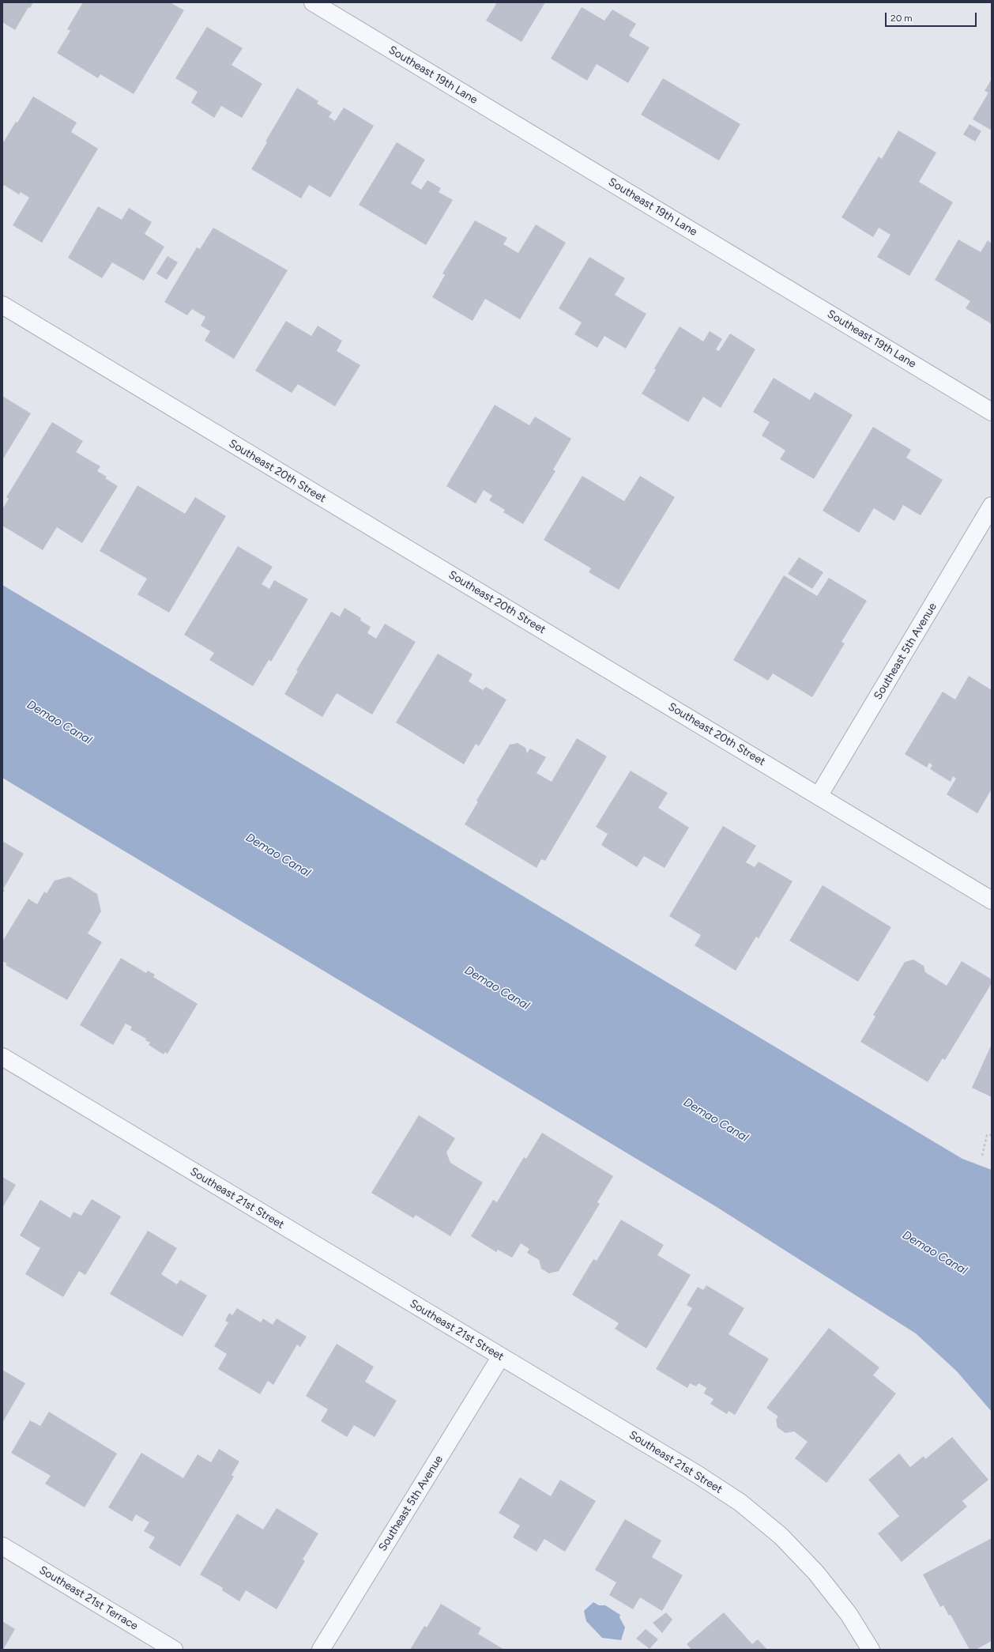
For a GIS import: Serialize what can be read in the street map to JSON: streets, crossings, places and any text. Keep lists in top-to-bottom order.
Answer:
{
  "streets": {
    "street": [
      "Southeast 19th Lane",
      "Southeast 20th Street",
      "Southeast 5th Avenue",
      "Southeast 21st Street",
      "Southeast 21st Terrace"
    ]
  },
  "crossings": [
    ["Southeast 20th Street", "Southeast 5th Avenue"],
    ["Southeast 5th Avenue", "Southeast 21st Street"]
  ],
  "water": ["Demao Canal"],
  "scale_bar": "20 m"
}
